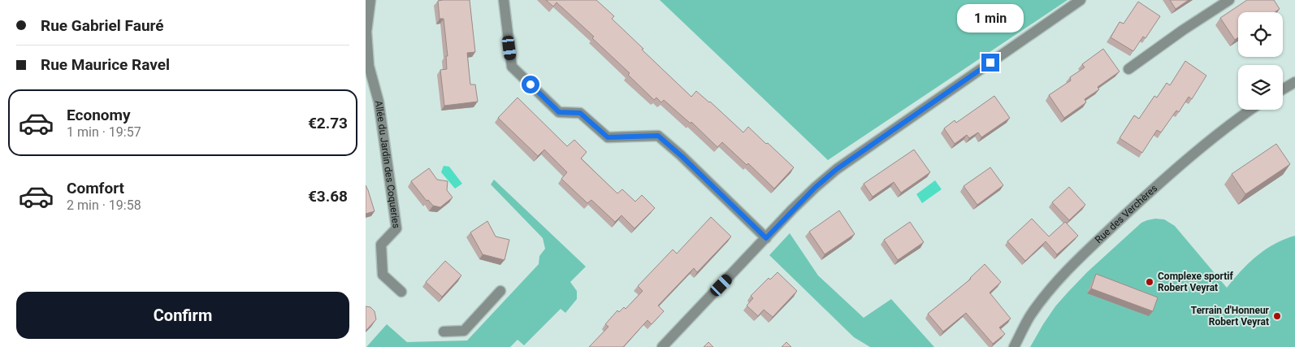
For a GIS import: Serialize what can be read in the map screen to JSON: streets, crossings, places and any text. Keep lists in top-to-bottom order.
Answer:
{
  "streets": {
    "street": ["Allée du Jardin des Coqueries", "Rue des Verchères"]
  },
  "places": ["Complexe sportif Robert Veyrat", "Terrain d'Honneur Robert Veyrat"],
  "page": {
    "banner": ["Rue Gabriel Fauré", "Rue Maurice Ravel"],
    "bubble": "1 min",
    "list": [
      {
        "name": "Economy",
        "note": "1 min · 19:57",
        "value": "€2.73"
      },
      {
        "name": "Comfort",
        "note": "2 min · 19:58",
        "value": "€3.68"
      }
    ],
    "buttons": "Confirm"
  }
}
